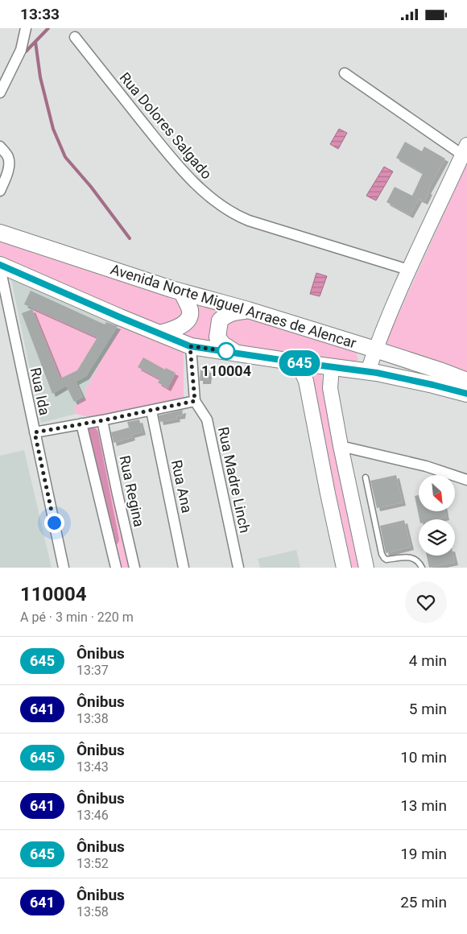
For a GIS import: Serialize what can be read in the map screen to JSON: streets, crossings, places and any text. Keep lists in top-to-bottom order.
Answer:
{
  "streets": {
    "main road": ["Avenida Norte Miguel Arraes de Alencar"],
    "street": [
      "Rua Dolores Salgado",
      "Rua Ida",
      "Rua Madre Linch",
      "Rua Ana",
      "Rua Regina"
    ]
  },
  "crossings": [
    ["Avenida Norte Miguel Arraes de Alencar", "Rua Ida"]
  ],
  "places": ["110004"],
  "lines": ["bus line 645"],
  "north": "bottom right",
  "page": {
    "status": "13:33",
    "on_map": "645",
    "heading": ["110004", "A pé · 3 min · 220 m"],
    "list": [
      {
        "mark": "645",
        "name": "Ônibus",
        "note": "13:37",
        "value": "4 min"
      },
      {
        "mark": "641",
        "name": "Ônibus",
        "note": "13:38",
        "value": "5 min"
      },
      {
        "mark": "645",
        "name": "Ônibus",
        "note": "13:43",
        "value": "10 min"
      },
      {
        "mark": "641",
        "name": "Ônibus",
        "note": "13:46",
        "value": "13 min"
      },
      {
        "mark": "645",
        "name": "Ônibus",
        "note": "13:52",
        "value": "19 min"
      },
      {
        "mark": "641",
        "name": "Ônibus",
        "note": "13:58",
        "value": "25 min"
      }
    ]
  }
}
